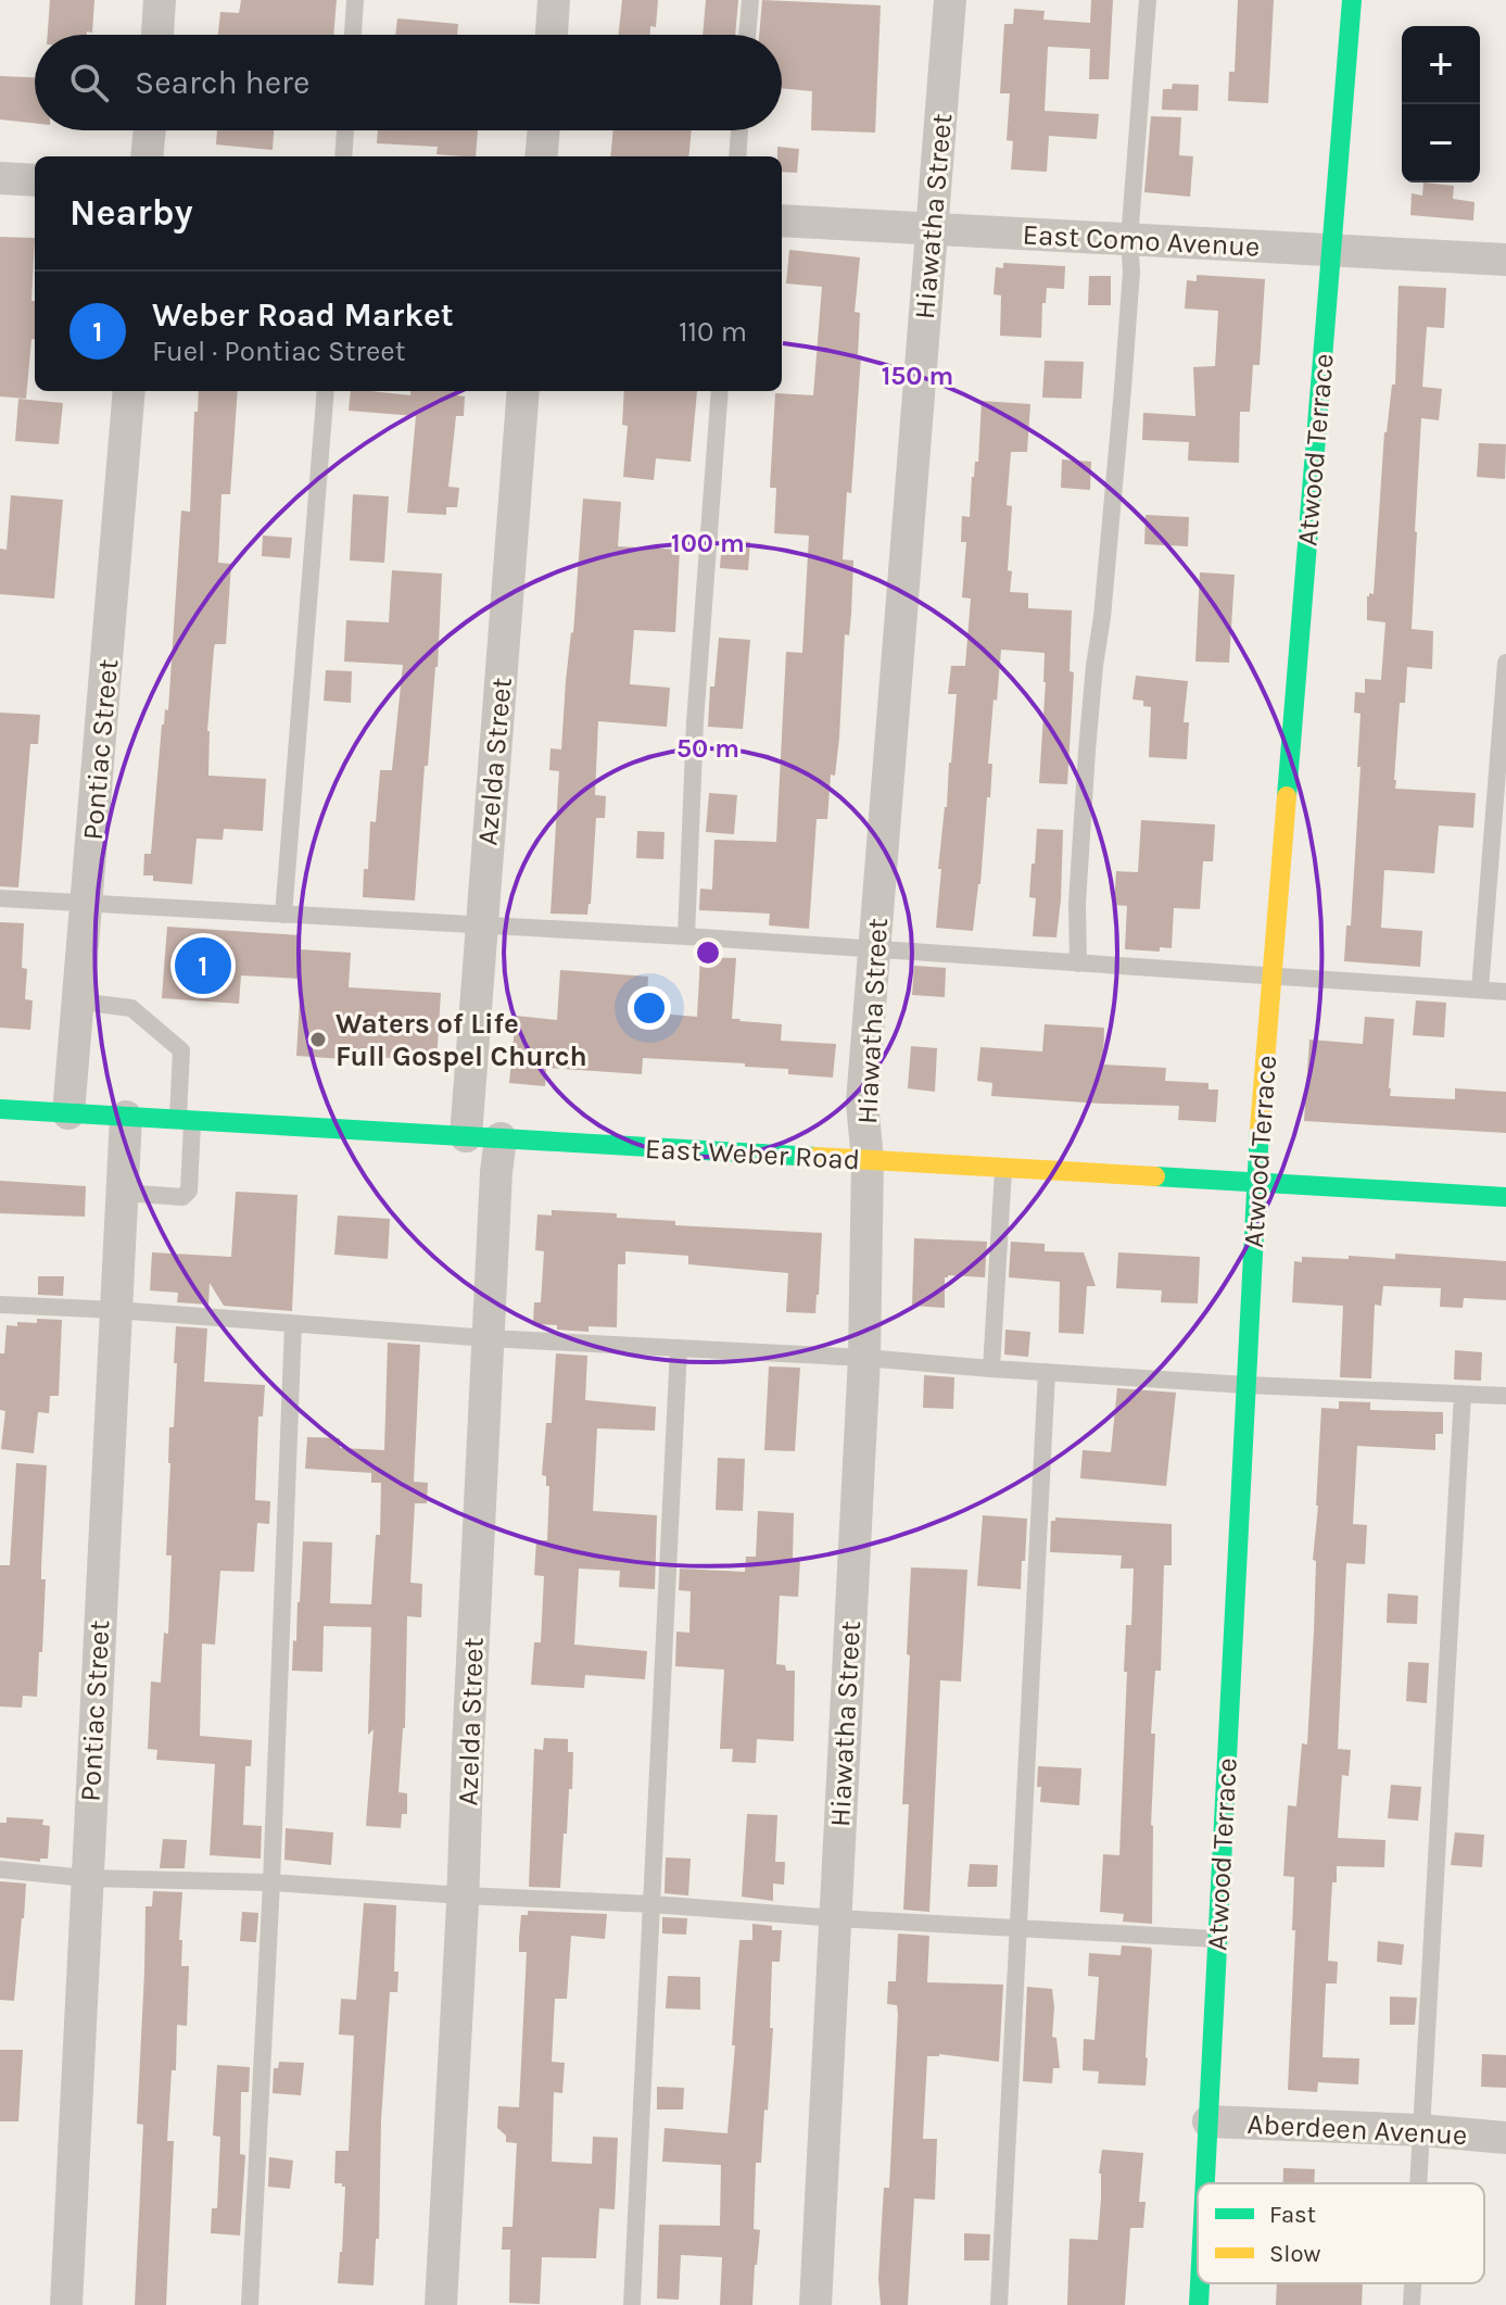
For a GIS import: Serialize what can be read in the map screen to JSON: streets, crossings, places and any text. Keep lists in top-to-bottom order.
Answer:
{
  "streets": {
    "street": [
      "Hiawatha Street",
      "East Como Avenue",
      "Atwood Terrace",
      "Pontiac Street",
      "Azelda Street",
      "East Weber Road",
      "Aberdeen Avenue"
    ]
  },
  "crossings": [
    ["Hiawatha Street", "East Como Avenue"],
    ["Hiawatha Street", "East Weber Road"],
    ["East Como Avenue", "Atwood Terrace"],
    ["Atwood Terrace", "East Weber Road"],
    ["Atwood Terrace", "Aberdeen Avenue"],
    ["Pontiac Street", "East Weber Road"],
    ["Azelda Street", "East Weber Road"]
  ],
  "places": ["Waters of Life Full Gospel Church"],
  "legend": ["Fast", "Slow"],
  "page": {
    "map_buttons": ["+", "−"],
    "search": "Search here",
    "heading": "Nearby",
    "list": [
      {
        "mark": "1",
        "name": "Weber Road Market",
        "note": "Fuel · Pontiac Street",
        "value": "110 m"
      }
    ],
    "pins": "1"
  },
  "rings": ["150 m", "100 m", "50 m"]
}
